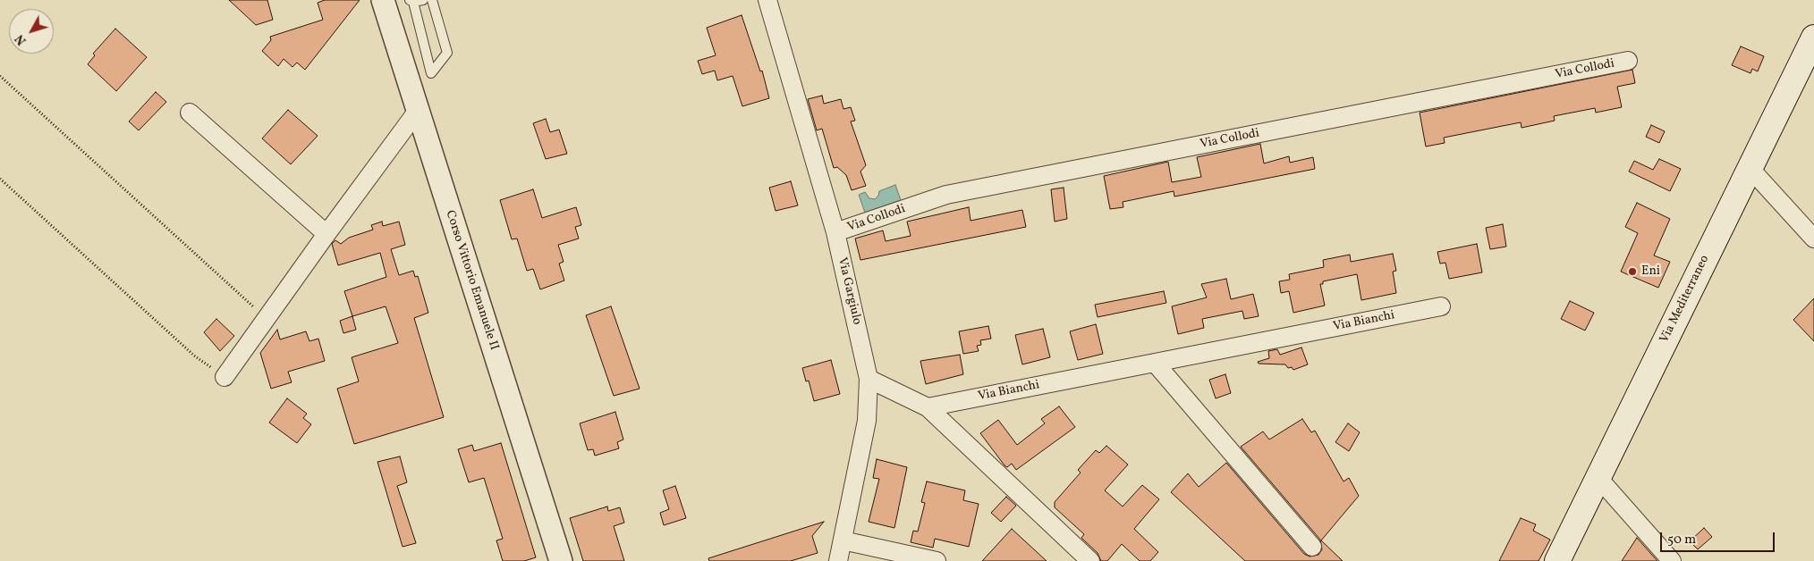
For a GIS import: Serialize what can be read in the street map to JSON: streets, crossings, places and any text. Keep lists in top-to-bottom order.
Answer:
{
  "streets": {
    "main road": ["Via Mediterraneo"],
    "street": [
      "Via Collodi",
      "Corso Vittorio Emanuele II",
      "Via Gargiulo",
      "Via Bianchi"
    ]
  },
  "crossings": [
    ["Via Collodi", "Via Gargiulo"]
  ],
  "places": ["Eni"],
  "scale_bar": "50 m",
  "north": "bottom left"
}
